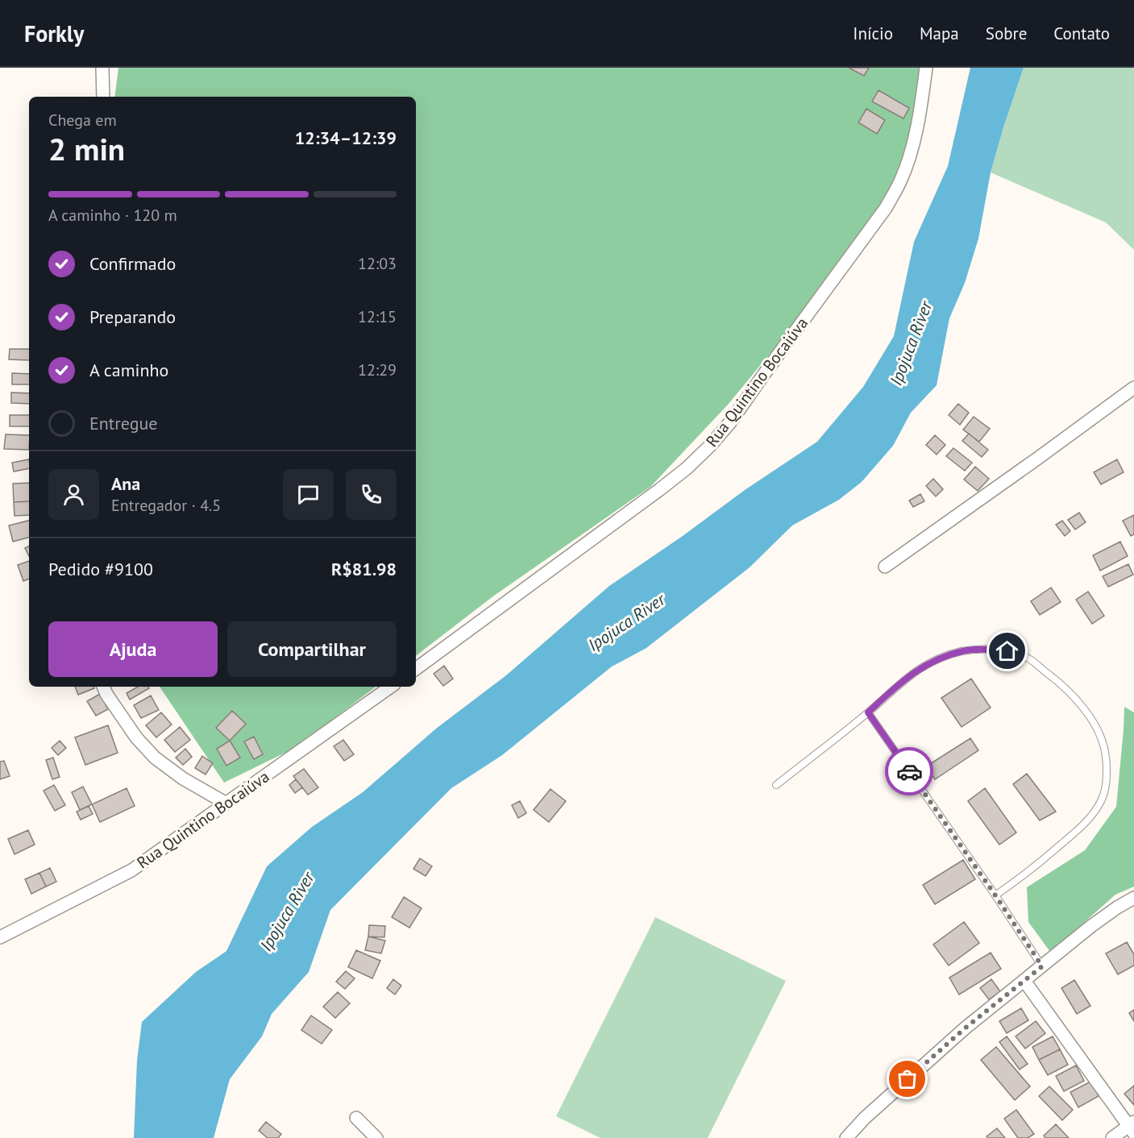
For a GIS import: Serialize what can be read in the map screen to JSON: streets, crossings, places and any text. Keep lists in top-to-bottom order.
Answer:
{
  "streets": {
    "street": ["Rua Quintino Bocaiúva"]
  },
  "water": ["Ipojuca River"],
  "page": {
    "header": "Forkly",
    "nav": [
      "Início",
      "Mapa",
      "Sobre",
      "Contato"
    ],
    "heading": ["2 min", "Chega em", "12:34–12:39"],
    "panel": [
      "Ana",
      "Entregador · 4.5",
      "Pedido #9100",
      "R$81.98"
    ],
    "bar": "A caminho · 120 m",
    "list": [
      ["Confirmado", "12:03"],
      ["Preparando", "12:15"],
      ["A caminho", "12:29"],
      "Entregue"
    ],
    "buttons": ["Ajuda", "Compartilhar"]
  }
}
